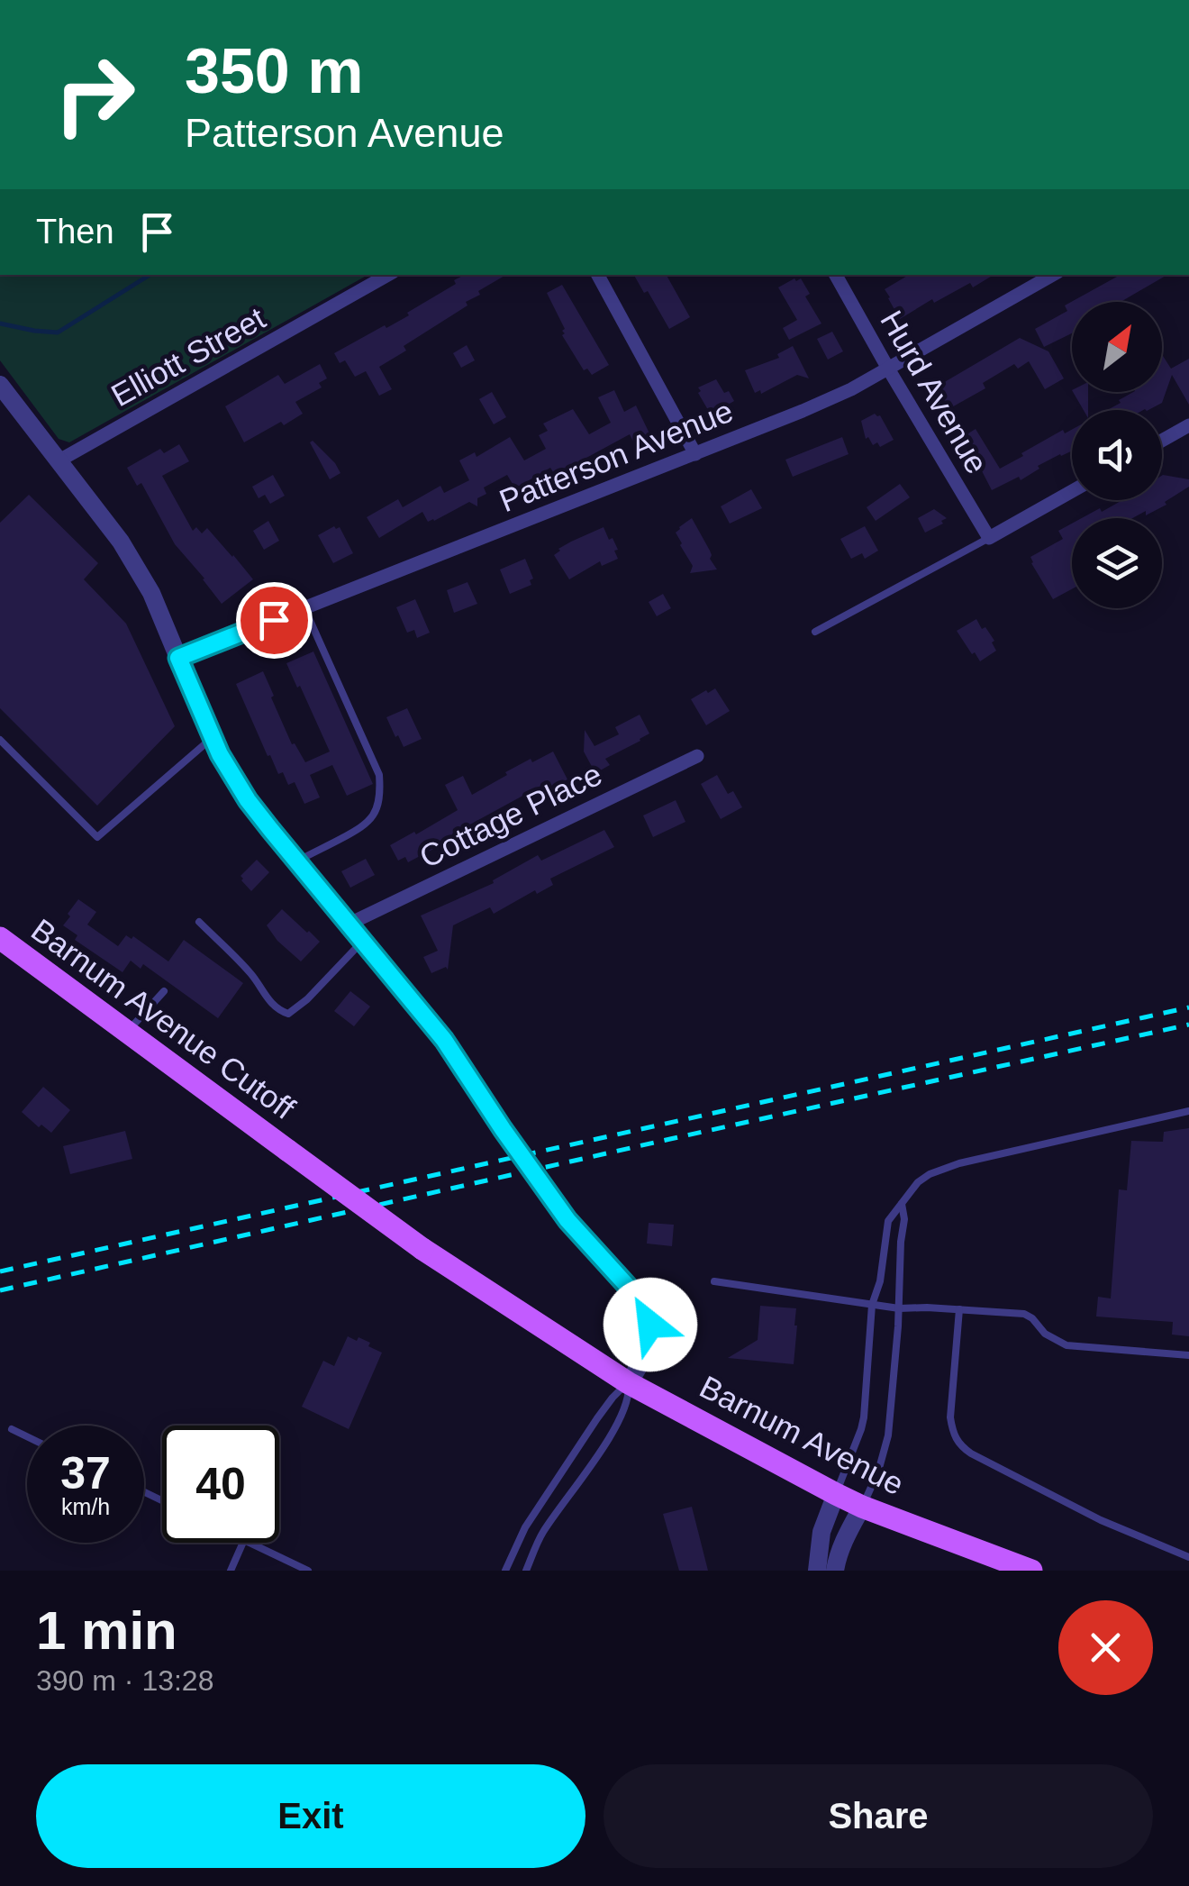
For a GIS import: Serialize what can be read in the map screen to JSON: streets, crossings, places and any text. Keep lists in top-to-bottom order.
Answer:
{
  "streets": {
    "main road": ["Barnum Avenue Cutoff", "Barnum Avenue"],
    "street": [
      "Elliott Street",
      "Hurd Avenue",
      "Patterson Avenue",
      "Cottage Place"
    ]
  },
  "crossings": [
    ["Hurd Avenue", "Patterson Avenue"],
    ["Barnum Avenue Cutoff", "Barnum Avenue"]
  ],
  "north": "top right",
  "page": {
    "turn": ["350 m", "Patterson Avenue"],
    "then": "Then",
    "speed": "37 km/h",
    "limit": "40",
    "heading": ["1 min", "390 m · 13:28"],
    "buttons": ["Exit", "Share"]
  }
}
